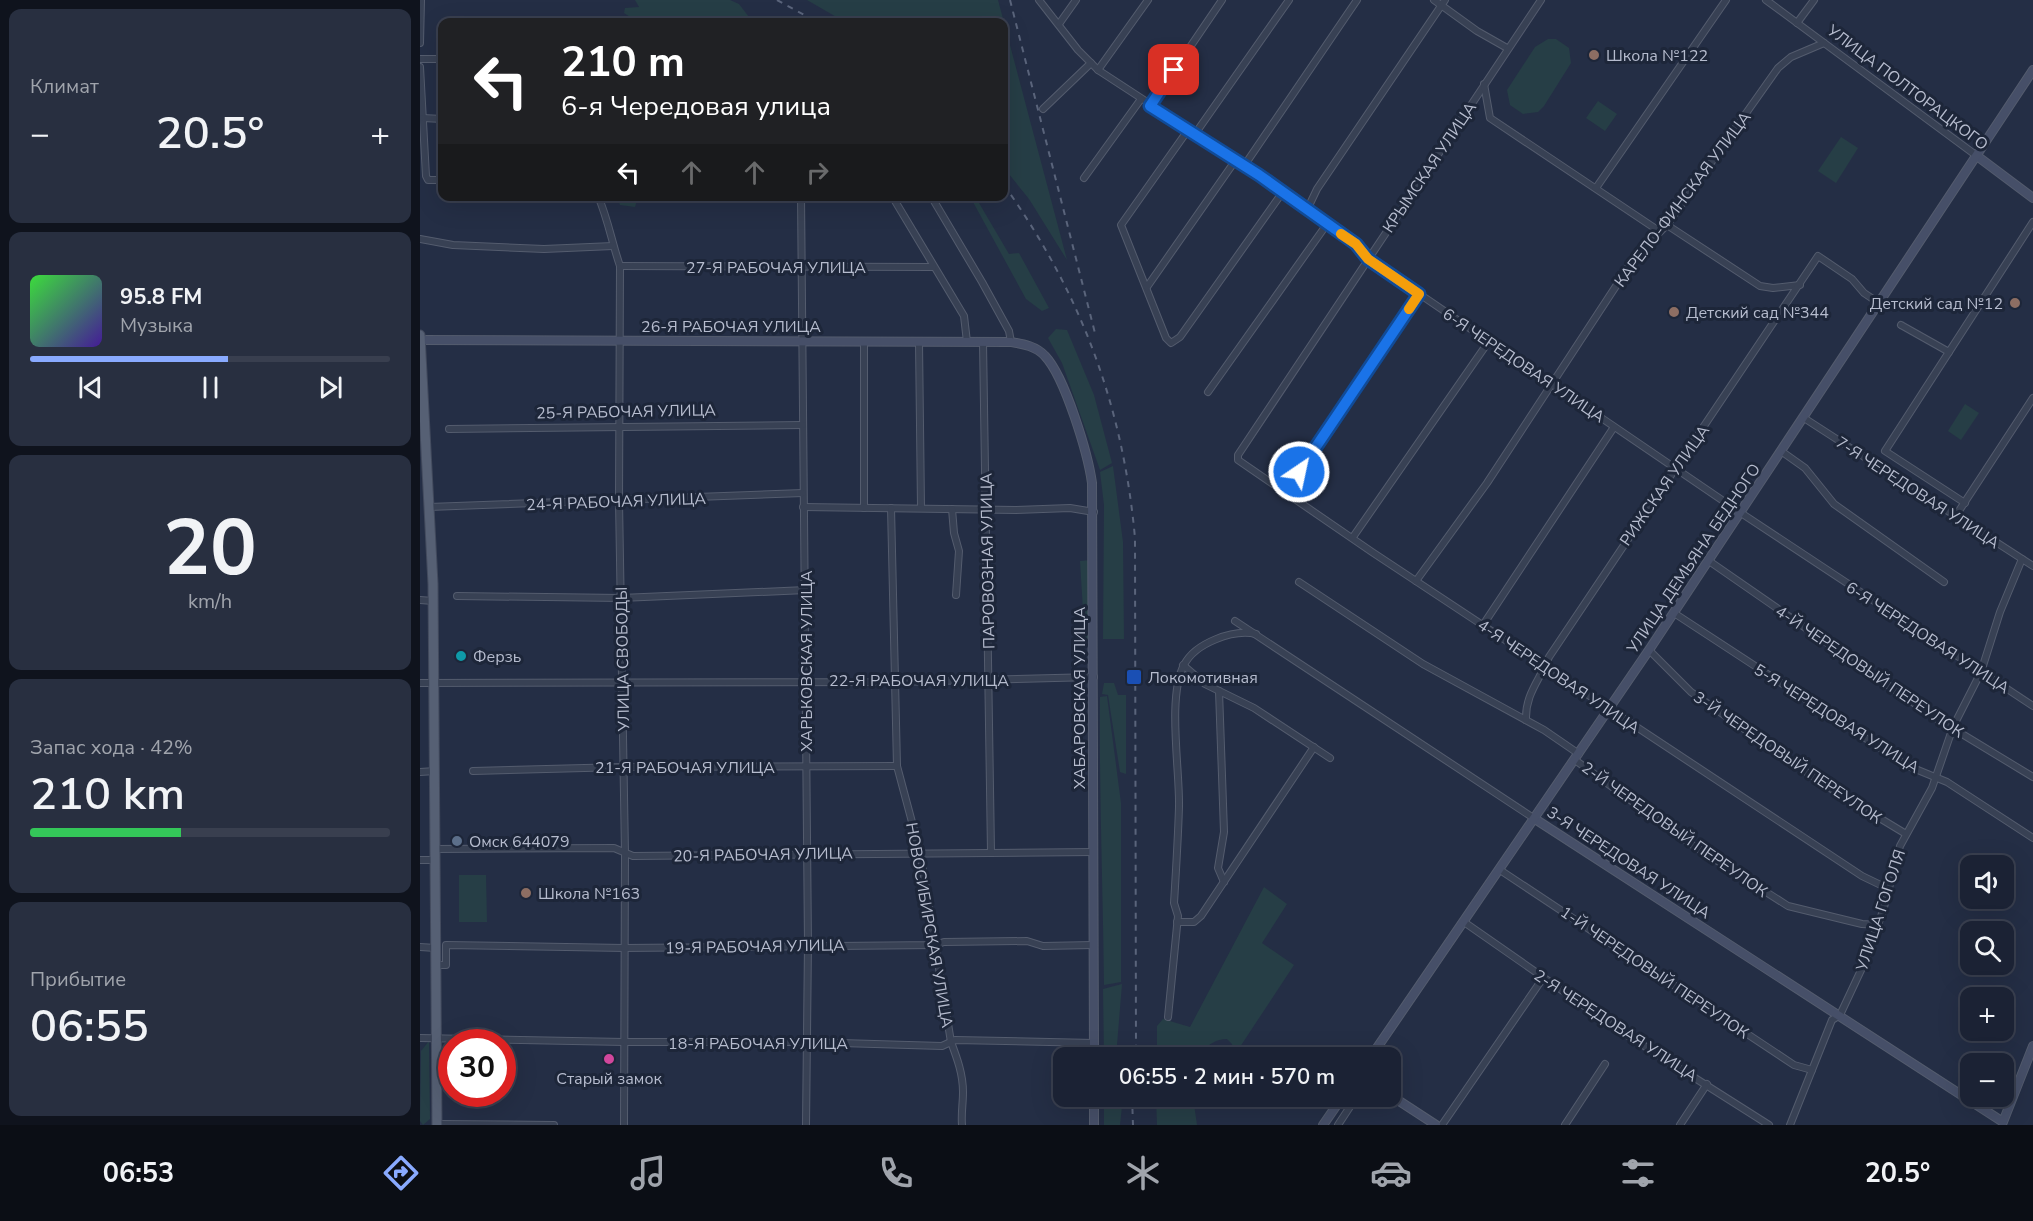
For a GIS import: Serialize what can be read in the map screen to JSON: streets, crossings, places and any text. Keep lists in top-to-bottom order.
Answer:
{
  "streets": {
    "main road": [
      "УЛИЦА ПОЛТОРАЦКОГО",
      "26-Я РАБОЧАЯ УЛИЦА",
      "УЛИЦА ДЕМЬЯНА БЕДНОГО",
      "ХАБАРОВСКАЯ УЛИЦА",
      "3-Я ЧЕРЕДОВАЯ УЛИЦА"
    ],
    "street": [
      "КРЫМСКАЯ УЛИЦА",
      "КАРЕЛО-ФИНСКАЯ УЛИЦА",
      "27-Я РАБОЧАЯ УЛИЦА",
      "6-Я ЧЕРЕДОВАЯ УЛИЦА",
      "25-Я РАБОЧАЯ УЛИЦА",
      "РИЖСКАЯ УЛИЦА",
      "7-Я ЧЕРЕДОВАЯ УЛИЦА",
      "24-Я РАБОЧАЯ УЛИЦА",
      "ПАРОВОЗНАЯ УЛИЦА",
      "УЛИЦА СВОБОДЫ",
      "ХАРЬКОВСКАЯ УЛИЦА",
      "4-Й ЧЕРЕДОВЫЙ ПЕРЕУЛОК",
      "4-Я ЧЕРЕДОВАЯ УЛИЦА",
      "22-Я РАБОЧАЯ УЛИЦА",
      "5-Я ЧЕРЕДОВАЯ УЛИЦА",
      "3-Й ЧЕРЕДОВЫЙ ПЕРЕУЛОК",
      "21-Я РАБОЧАЯ УЛИЦА",
      "2-Й ЧЕРЕДОВЫЙ ПЕРЕУЛОК",
      "20-Я РАБОЧАЯ УЛИЦА",
      "УЛИЦА ГОГОЛЯ",
      "НОВОСИБИРСКАЯ УЛИЦА",
      "19-Я РАБОЧАЯ УЛИЦА",
      "1-Й ЧЕРЕДОВЫЙ ПЕРЕУЛОК",
      "2-Я ЧЕРЕДОВАЯ УЛИЦА",
      "18-Я РАБОЧАЯ УЛИЦА"
    ]
  },
  "crossings": [
    ["УЛИЦА ПОЛТОРАЦКОГО", "КАРЕЛО-ФИНСКАЯ УЛИЦА"],
    ["УЛИЦА ПОЛТОРАЦКОГО", "УЛИЦА ДЕМЬЯНА БЕДНОГО"],
    ["КРЫМСКАЯ УЛИЦА", "6-Я ЧЕРЕДОВАЯ УЛИЦА"],
    ["КРЫМСКАЯ УЛИЦА", "4-Я ЧЕРЕДОВАЯ УЛИЦА"],
    ["КАРЕЛО-ФИНСКАЯ УЛИЦА", "6-Я ЧЕРЕДОВАЯ УЛИЦА"],
    ["КАРЕЛО-ФИНСКАЯ УЛИЦА", "4-Я ЧЕРЕДОВАЯ УЛИЦА"],
    ["27-Я РАБОЧАЯ УЛИЦА", "УЛИЦА СВОБОДЫ"],
    ["27-Я РАБОЧАЯ УЛИЦА", "ХАРЬКОВСКАЯ УЛИЦА"],
    ["26-Я РАБОЧАЯ УЛИЦА", "ПАРОВОЗНАЯ УЛИЦА"],
    ["26-Я РАБОЧАЯ УЛИЦА", "УЛИЦА СВОБОДЫ"],
    ["26-Я РАБОЧАЯ УЛИЦА", "ХАРЬКОВСКАЯ УЛИЦА"],
    ["26-Я РАБОЧАЯ УЛИЦА", "ХАБАРОВСКАЯ УЛИЦА"],
    ["6-Я ЧЕРЕДОВАЯ УЛИЦА", "РИЖСКАЯ УЛИЦА"],
    ["6-Я ЧЕРЕДОВАЯ УЛИЦА", "УЛИЦА ДЕМЬЯНА БЕДНОГО"],
    ["6-Я ЧЕРЕДОВАЯ УЛИЦА", "УЛИЦА ГОГОЛЯ"],
    ["25-Я РАБОЧАЯ УЛИЦА", "УЛИЦА СВОБОДЫ"],
    ["25-Я РАБОЧАЯ УЛИЦА", "ХАРЬКОВСКАЯ УЛИЦА"],
    ["РИЖСКАЯ УЛИЦА", "УЛИЦА ДЕМЬЯНА БЕДНОГО"],
    ["РИЖСКАЯ УЛИЦА", "4-Я ЧЕРЕДОВАЯ УЛИЦА"],
    ["РИЖСКАЯ УЛИЦА", "2-Й ЧЕРЕДОВЫЙ ПЕРЕУЛОК"],
    ["7-Я ЧЕРЕДОВАЯ УЛИЦА", "УЛИЦА ДЕМЬЯНА БЕДНОГО"],
    ["7-Я ЧЕРЕДОВАЯ УЛИЦА", "УЛИЦА ГОГОЛЯ"],
    ["24-Я РАБОЧАЯ УЛИЦА", "УЛИЦА СВОБОДЫ"],
    ["24-Я РАБОЧАЯ УЛИЦА", "ХАРЬКОВСКАЯ УЛИЦА"],
    ["УЛИЦА ДЕМЬЯНА БЕДНОГО", "4-Й ЧЕРЕДОВЫЙ ПЕРЕУЛОК"],
    ["УЛИЦА ДЕМЬЯНА БЕДНОГО", "4-Я ЧЕРЕДОВАЯ УЛИЦА"],
    ["УЛИЦА ДЕМЬЯНА БЕДНОГО", "5-Я ЧЕРЕДОВАЯ УЛИЦА"],
    ["УЛИЦА ДЕМЬЯНА БЕДНОГО", "3-Й ЧЕРЕДОВЫЙ ПЕРЕУЛОК"],
    ["УЛИЦА ДЕМЬЯНА БЕДНОГО", "2-Й ЧЕРЕДОВЫЙ ПЕРЕУЛОК"],
    ["УЛИЦА ДЕМЬЯНА БЕДНОГО", "3-Я ЧЕРЕДОВАЯ УЛИЦА"],
    ["УЛИЦА ДЕМЬЯНА БЕДНОГО", "1-Й ЧЕРЕДОВЫЙ ПЕРЕУЛОК"],
    ["УЛИЦА ДЕМЬЯНА БЕДНОГО", "2-Я ЧЕРЕДОВАЯ УЛИЦА"],
    ["ПАРОВОЗНАЯ УЛИЦА", "22-Я РАБОЧАЯ УЛИЦА"],
    ["ПАРОВОЗНАЯ УЛИЦА", "20-Я РАБОЧАЯ УЛИЦА"],
    ["УЛИЦА СВОБОДЫ", "22-Я РАБОЧАЯ УЛИЦА"],
    ["УЛИЦА СВОБОДЫ", "21-Я РАБОЧАЯ УЛИЦА"],
    ["УЛИЦА СВОБОДЫ", "20-Я РАБОЧАЯ УЛИЦА"],
    ["УЛИЦА СВОБОДЫ", "19-Я РАБОЧАЯ УЛИЦА"],
    ["УЛИЦА СВОБОДЫ", "18-Я РАБОЧАЯ УЛИЦА"],
    ["ХАРЬКОВСКАЯ УЛИЦА", "22-Я РАБОЧАЯ УЛИЦА"],
    ["ХАРЬКОВСКАЯ УЛИЦА", "21-Я РАБОЧАЯ УЛИЦА"],
    ["ХАРЬКОВСКАЯ УЛИЦА", "20-Я РАБОЧАЯ УЛИЦА"],
    ["ХАРЬКОВСКАЯ УЛИЦА", "19-Я РАБОЧАЯ УЛИЦА"],
    ["ХАРЬКОВСКАЯ УЛИЦА", "18-Я РАБОЧАЯ УЛИЦА"],
    ["4-Й ЧЕРЕДОВЫЙ ПЕРЕУЛОК", "УЛИЦА ГОГОЛЯ"],
    ["4-Я ЧЕРЕДОВАЯ УЛИЦА", "УЛИЦА ГОГОЛЯ"],
    ["22-Я РАБОЧАЯ УЛИЦА", "ХАБАРОВСКАЯ УЛИЦА"],
    ["22-Я РАБОЧАЯ УЛИЦА", "НОВОСИБИРСКАЯ УЛИЦА"],
    ["ХАБАРОВСКАЯ УЛИЦА", "20-Я РАБОЧАЯ УЛИЦА"],
    ["ХАБАРОВСКАЯ УЛИЦА", "19-Я РАБОЧАЯ УЛИЦА"],
    ["ХАБАРОВСКАЯ УЛИЦА", "18-Я РАБОЧАЯ УЛИЦА"],
    ["5-Я ЧЕРЕДОВАЯ УЛИЦА", "УЛИЦА ГОГОЛЯ"],
    ["3-Й ЧЕРЕДОВЫЙ ПЕРЕУЛОК", "УЛИЦА ГОГОЛЯ"],
    ["21-Я РАБОЧАЯ УЛИЦА", "НОВОСИБИРСКАЯ УЛИЦА"],
    ["2-Й ЧЕРЕДОВЫЙ ПЕРЕУЛОК", "УЛИЦА ГОГОЛЯ"],
    ["20-Я РАБОЧАЯ УЛИЦА", "НОВОСИБИРСКАЯ УЛИЦА"],
    ["3-Я ЧЕРЕДОВАЯ УЛИЦА", "УЛИЦА ГОГОЛЯ"],
    ["УЛИЦА ГОГОЛЯ", "1-Й ЧЕРЕДОВЫЙ ПЕРЕУЛОК"],
    ["НОВОСИБИРСКАЯ УЛИЦА", "19-Я РАБОЧАЯ УЛИЦА"],
    ["НОВОСИБИРСКАЯ УЛИЦА", "18-Я РАБОЧАЯ УЛИЦА"]
  ],
  "places": {
    "other": [
      "Школа №122",
      "Детский сад №12",
      "Детский сад №344",
      "Ферзь",
      "Омск 644079",
      "Школа №163",
      "Старый замок"
    ],
    "transit": ["Локомотивная"]
  },
  "page": {
    "tile": [
      "Климат",
      ["20", "km/h"],
      ["Запас хода · 42%", "210 km"],
      ["Прибытие", "06:55"]
    ],
    "turn": ["210 m", "6-я Чередовая улица"],
    "heat": ["−", "20.5°", "+"],
    "song": ["95.8 FM", "Музыка"],
    "map_buttons": ["+", "−"],
    "limit": "30",
    "trip": "06:55 · 2 мин · 570 m",
    "tabs": ["06:53", "20.5°"]
  }
}
